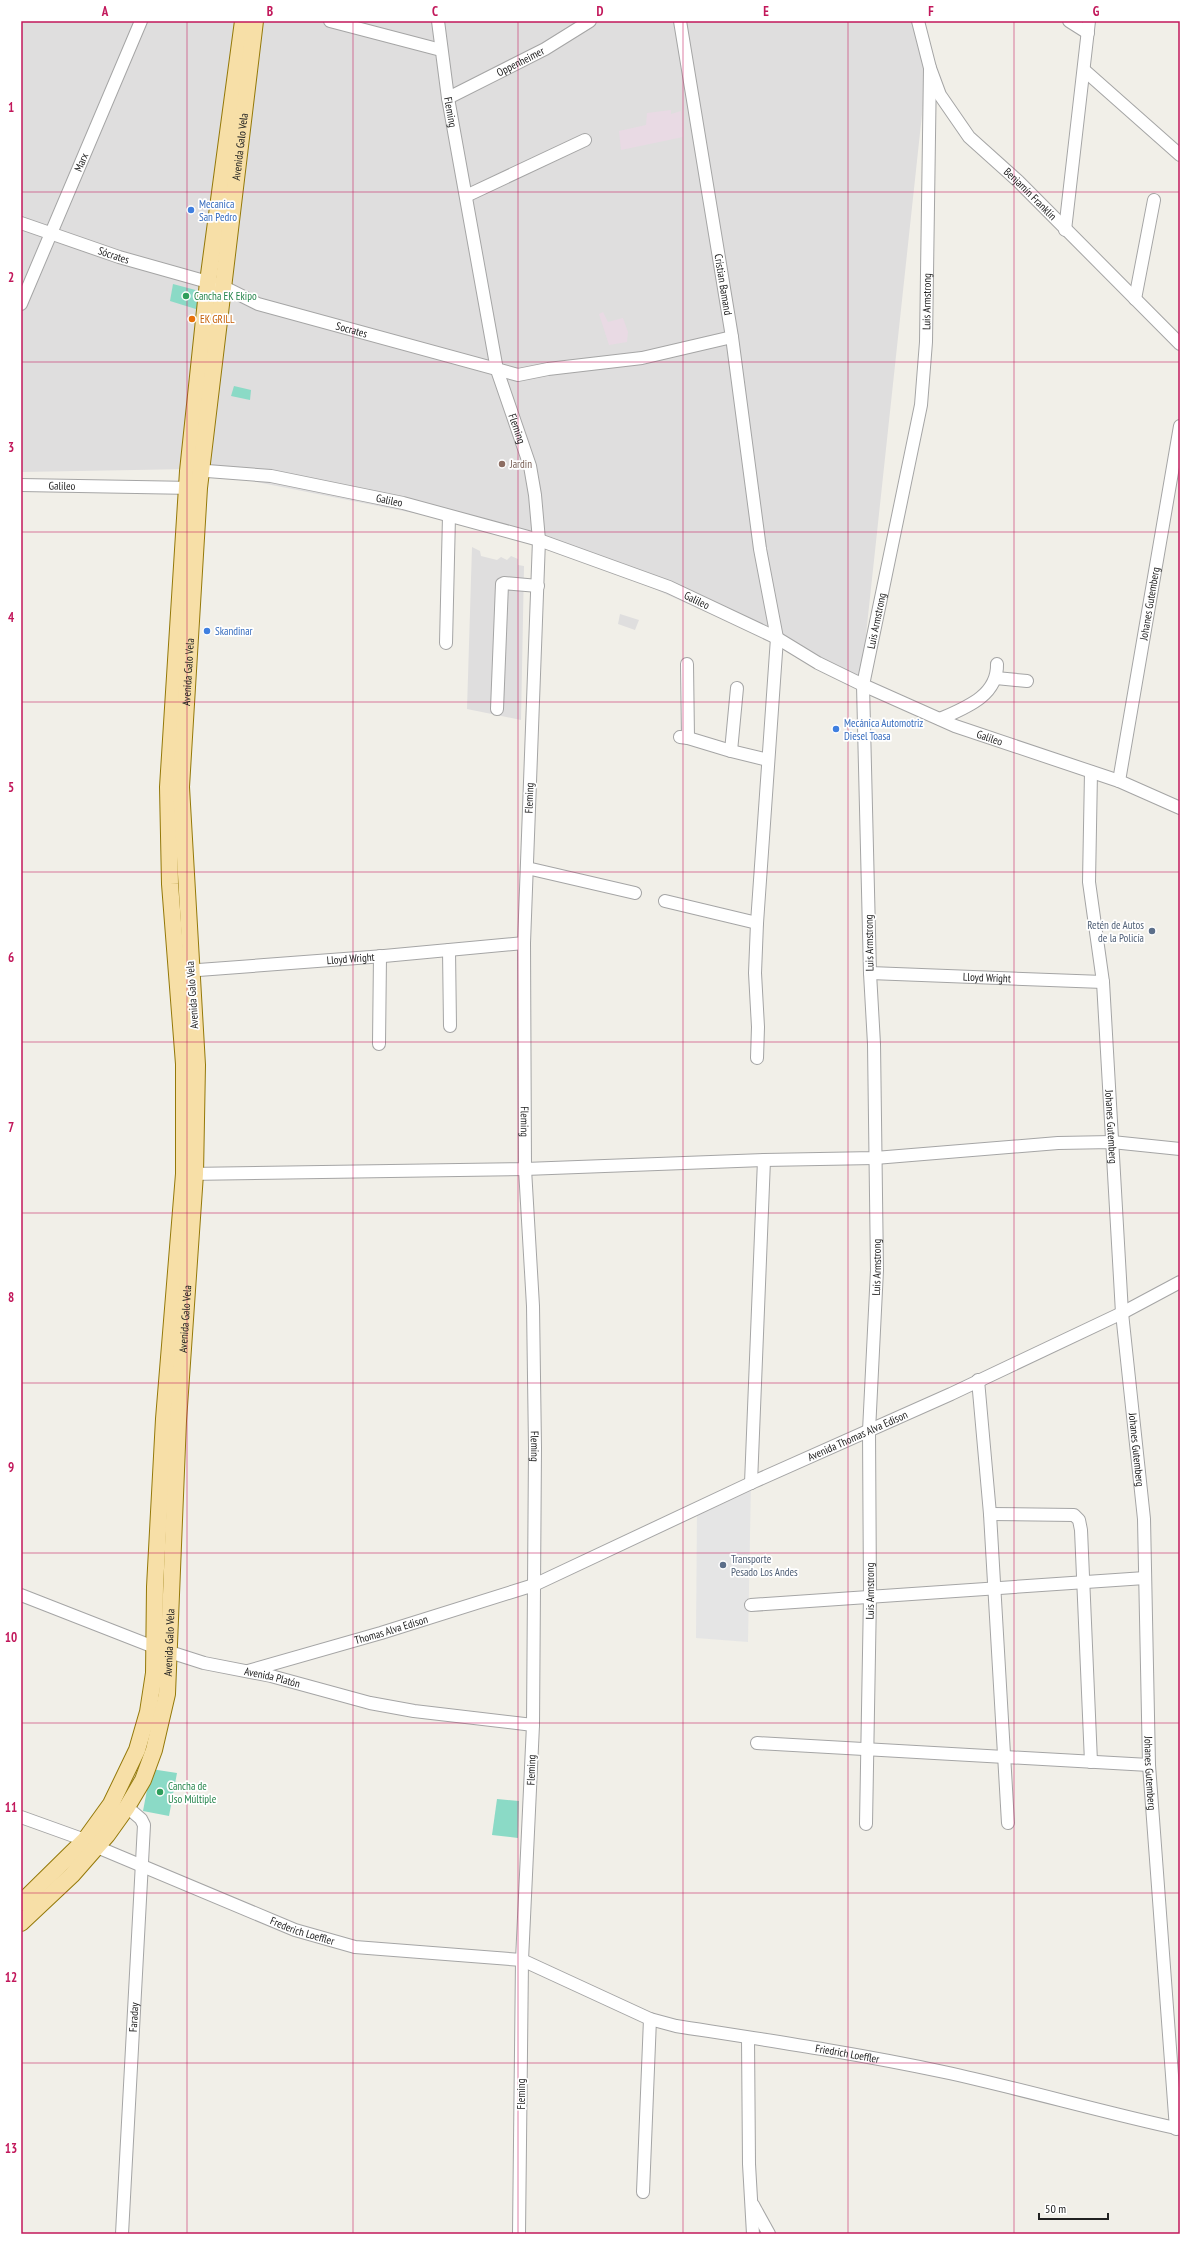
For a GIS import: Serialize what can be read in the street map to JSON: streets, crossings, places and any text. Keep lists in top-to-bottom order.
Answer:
{
  "streets": {
    "main road": ["Avenida Galo Vela"],
    "street": [
      "Oppenheimer",
      "Fleming",
      "Marx",
      "Benjamín Franklin",
      "Sócrates",
      "Cristian Bamand",
      "Luis Armstrong",
      "Socrates",
      "Galileo",
      "Johanes Gutemberg",
      "Lloyd Wright",
      "Avenida Thomas Alva Edison",
      "Thomas Alva Edison",
      "Avenida Platón",
      "Frederich Loeffler",
      "Faraday",
      "Friedrich Loeffler"
    ]
  },
  "crossings": [
    ["Oppenheimer", "Fleming"],
    ["Fleming", "Socrates"],
    ["Fleming", "Galileo"],
    ["Fleming", "Lloyd Wright"],
    ["Fleming", "Avenida Thomas Alva Edison"],
    ["Fleming", "Thomas Alva Edison"],
    ["Fleming", "Avenida Platón"],
    ["Fleming", "Frederich Loeffler"],
    ["Fleming", "Friedrich Loeffler"],
    ["Avenida Galo Vela", "Sócrates"],
    ["Avenida Galo Vela", "Socrates"],
    ["Avenida Galo Vela", "Galileo"],
    ["Avenida Galo Vela", "Lloyd Wright"],
    ["Avenida Galo Vela", "Avenida Platón"],
    ["Avenida Galo Vela", "Frederich Loeffler"],
    ["Avenida Galo Vela", "Faraday"],
    ["Marx", "Sócrates"],
    ["Benjamín Franklin", "Luis Armstrong"],
    ["Sócrates", "Socrates"],
    ["Cristian Bamand", "Socrates"],
    ["Cristian Bamand", "Galileo"],
    ["Luis Armstrong", "Galileo"],
    ["Luis Armstrong", "Lloyd Wright"],
    ["Luis Armstrong", "Avenida Thomas Alva Edison"],
    ["Galileo", "Johanes Gutemberg"],
    ["Johanes Gutemberg", "Lloyd Wright"],
    ["Johanes Gutemberg", "Avenida Thomas Alva Edison"],
    ["Johanes Gutemberg", "Friedrich Loeffler"],
    ["Avenida Thomas Alva Edison", "Thomas Alva Edison"],
    ["Thomas Alva Edison", "Avenida Platón"],
    ["Frederich Loeffler", "Faraday"],
    ["Frederich Loeffler", "Friedrich Loeffler"]
  ],
  "places": [
    "Mecanica San Pedro",
    "Cancha EK Ekipo",
    "EK GRILL",
    "Jardin",
    "Skandinar",
    "Mecánica Automotriz Diesel Toasa",
    "Retén de Autos de la Policía",
    "Transporte Pesado Los Andes",
    "Cancha de Uso Múltiple"
  ],
  "scale_bar": "50 m",
  "grid": {
    "columns": [
      "A",
      "B",
      "C",
      "D",
      "E",
      "F",
      "G"
    ],
    "rows": [
      "1",
      "2",
      "3",
      "4",
      "5",
      "6",
      "7",
      "8",
      "9",
      "10",
      "11",
      "12",
      "13"
    ]
  }
}
